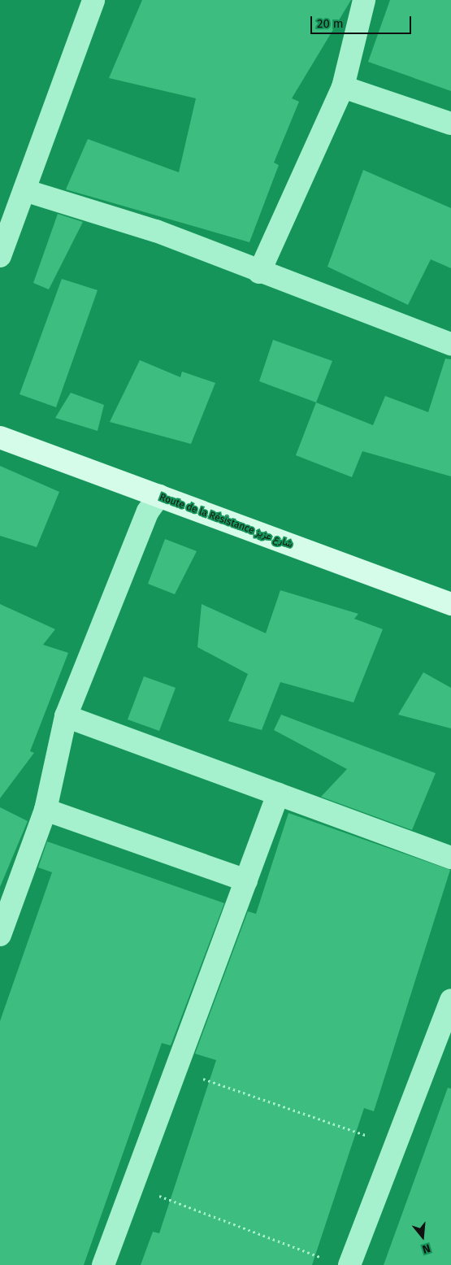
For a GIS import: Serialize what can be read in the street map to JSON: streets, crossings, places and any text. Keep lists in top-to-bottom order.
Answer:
{
  "streets": {
    "street": ["Route de la Résistance شارع عزيز"]
  },
  "scale_bar": "20 m",
  "north": "bottom"
}
